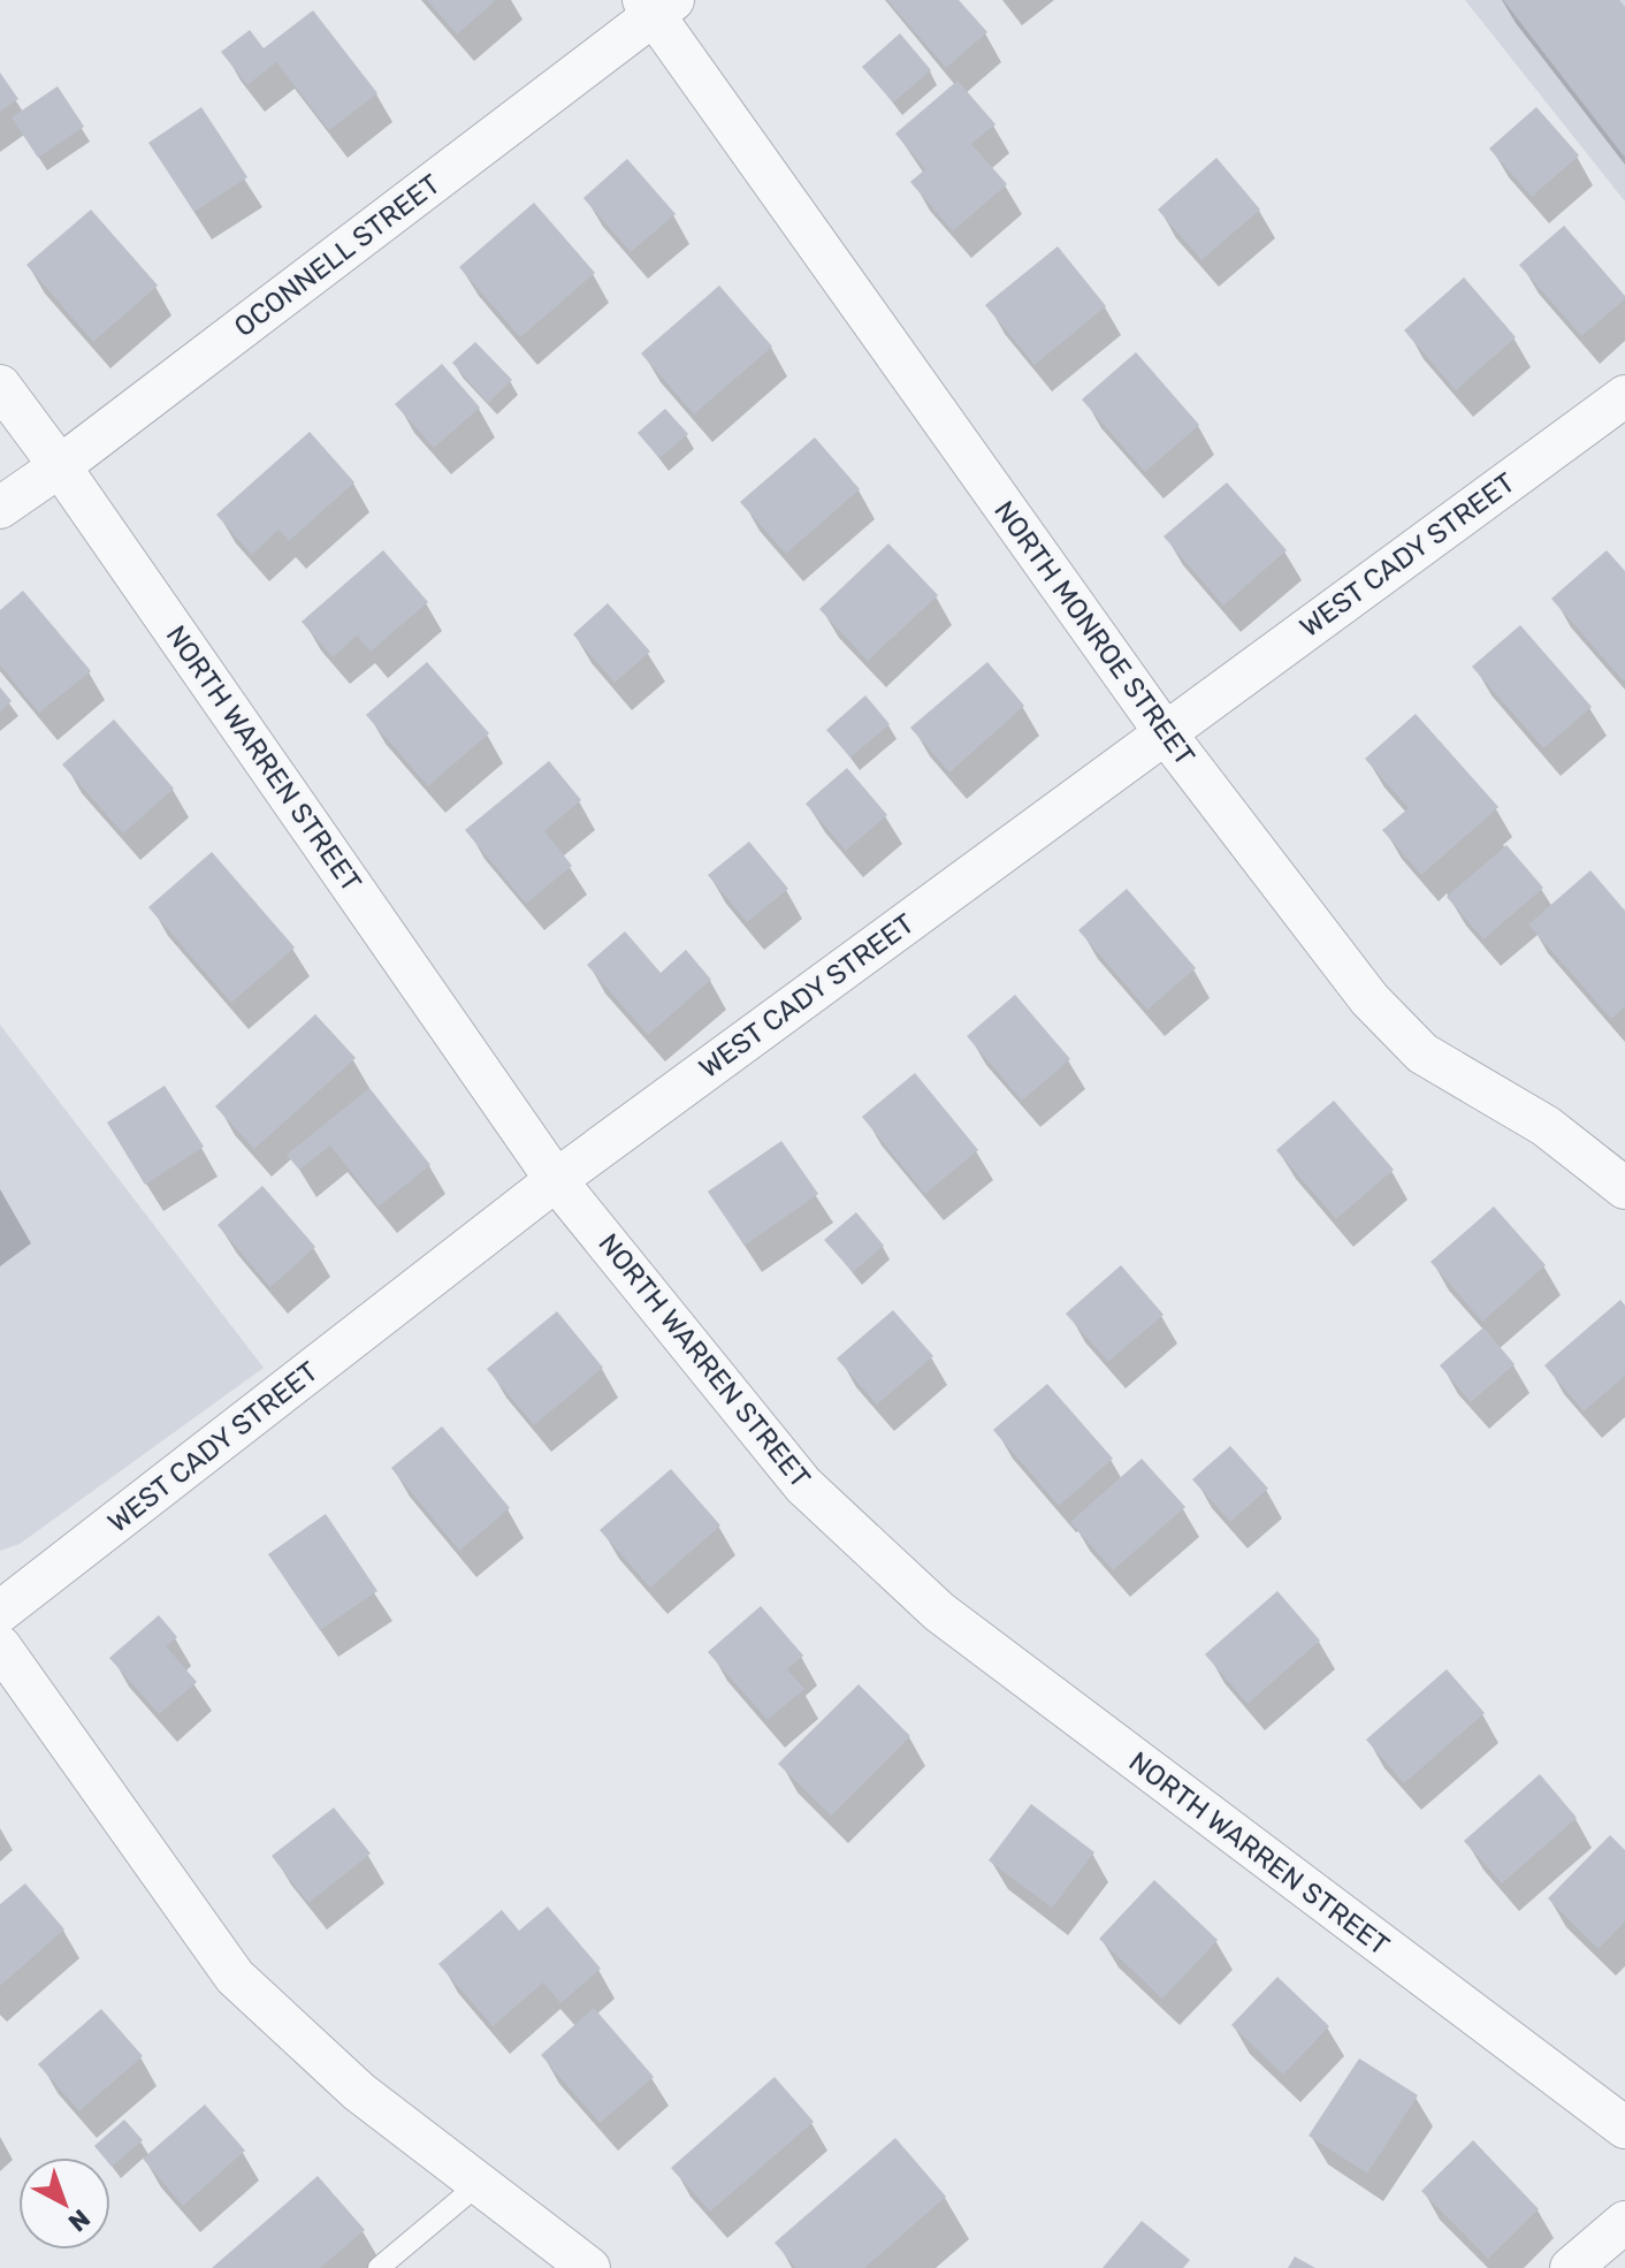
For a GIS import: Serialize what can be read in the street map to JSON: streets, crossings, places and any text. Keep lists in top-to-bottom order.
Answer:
{
  "streets": {
    "street": [
      "OCONNELL STREET",
      "WEST CADY STREET",
      "NORTH MONROE STREET",
      "NORTH WARREN STREET"
    ]
  },
  "crossings": [
    ["OCONNELL STREET", "NORTH MONROE STREET"],
    ["OCONNELL STREET", "NORTH WARREN STREET"],
    ["WEST CADY STREET", "NORTH MONROE STREET"],
    ["WEST CADY STREET", "NORTH WARREN STREET"]
  ],
  "north": "bottom right"
}
